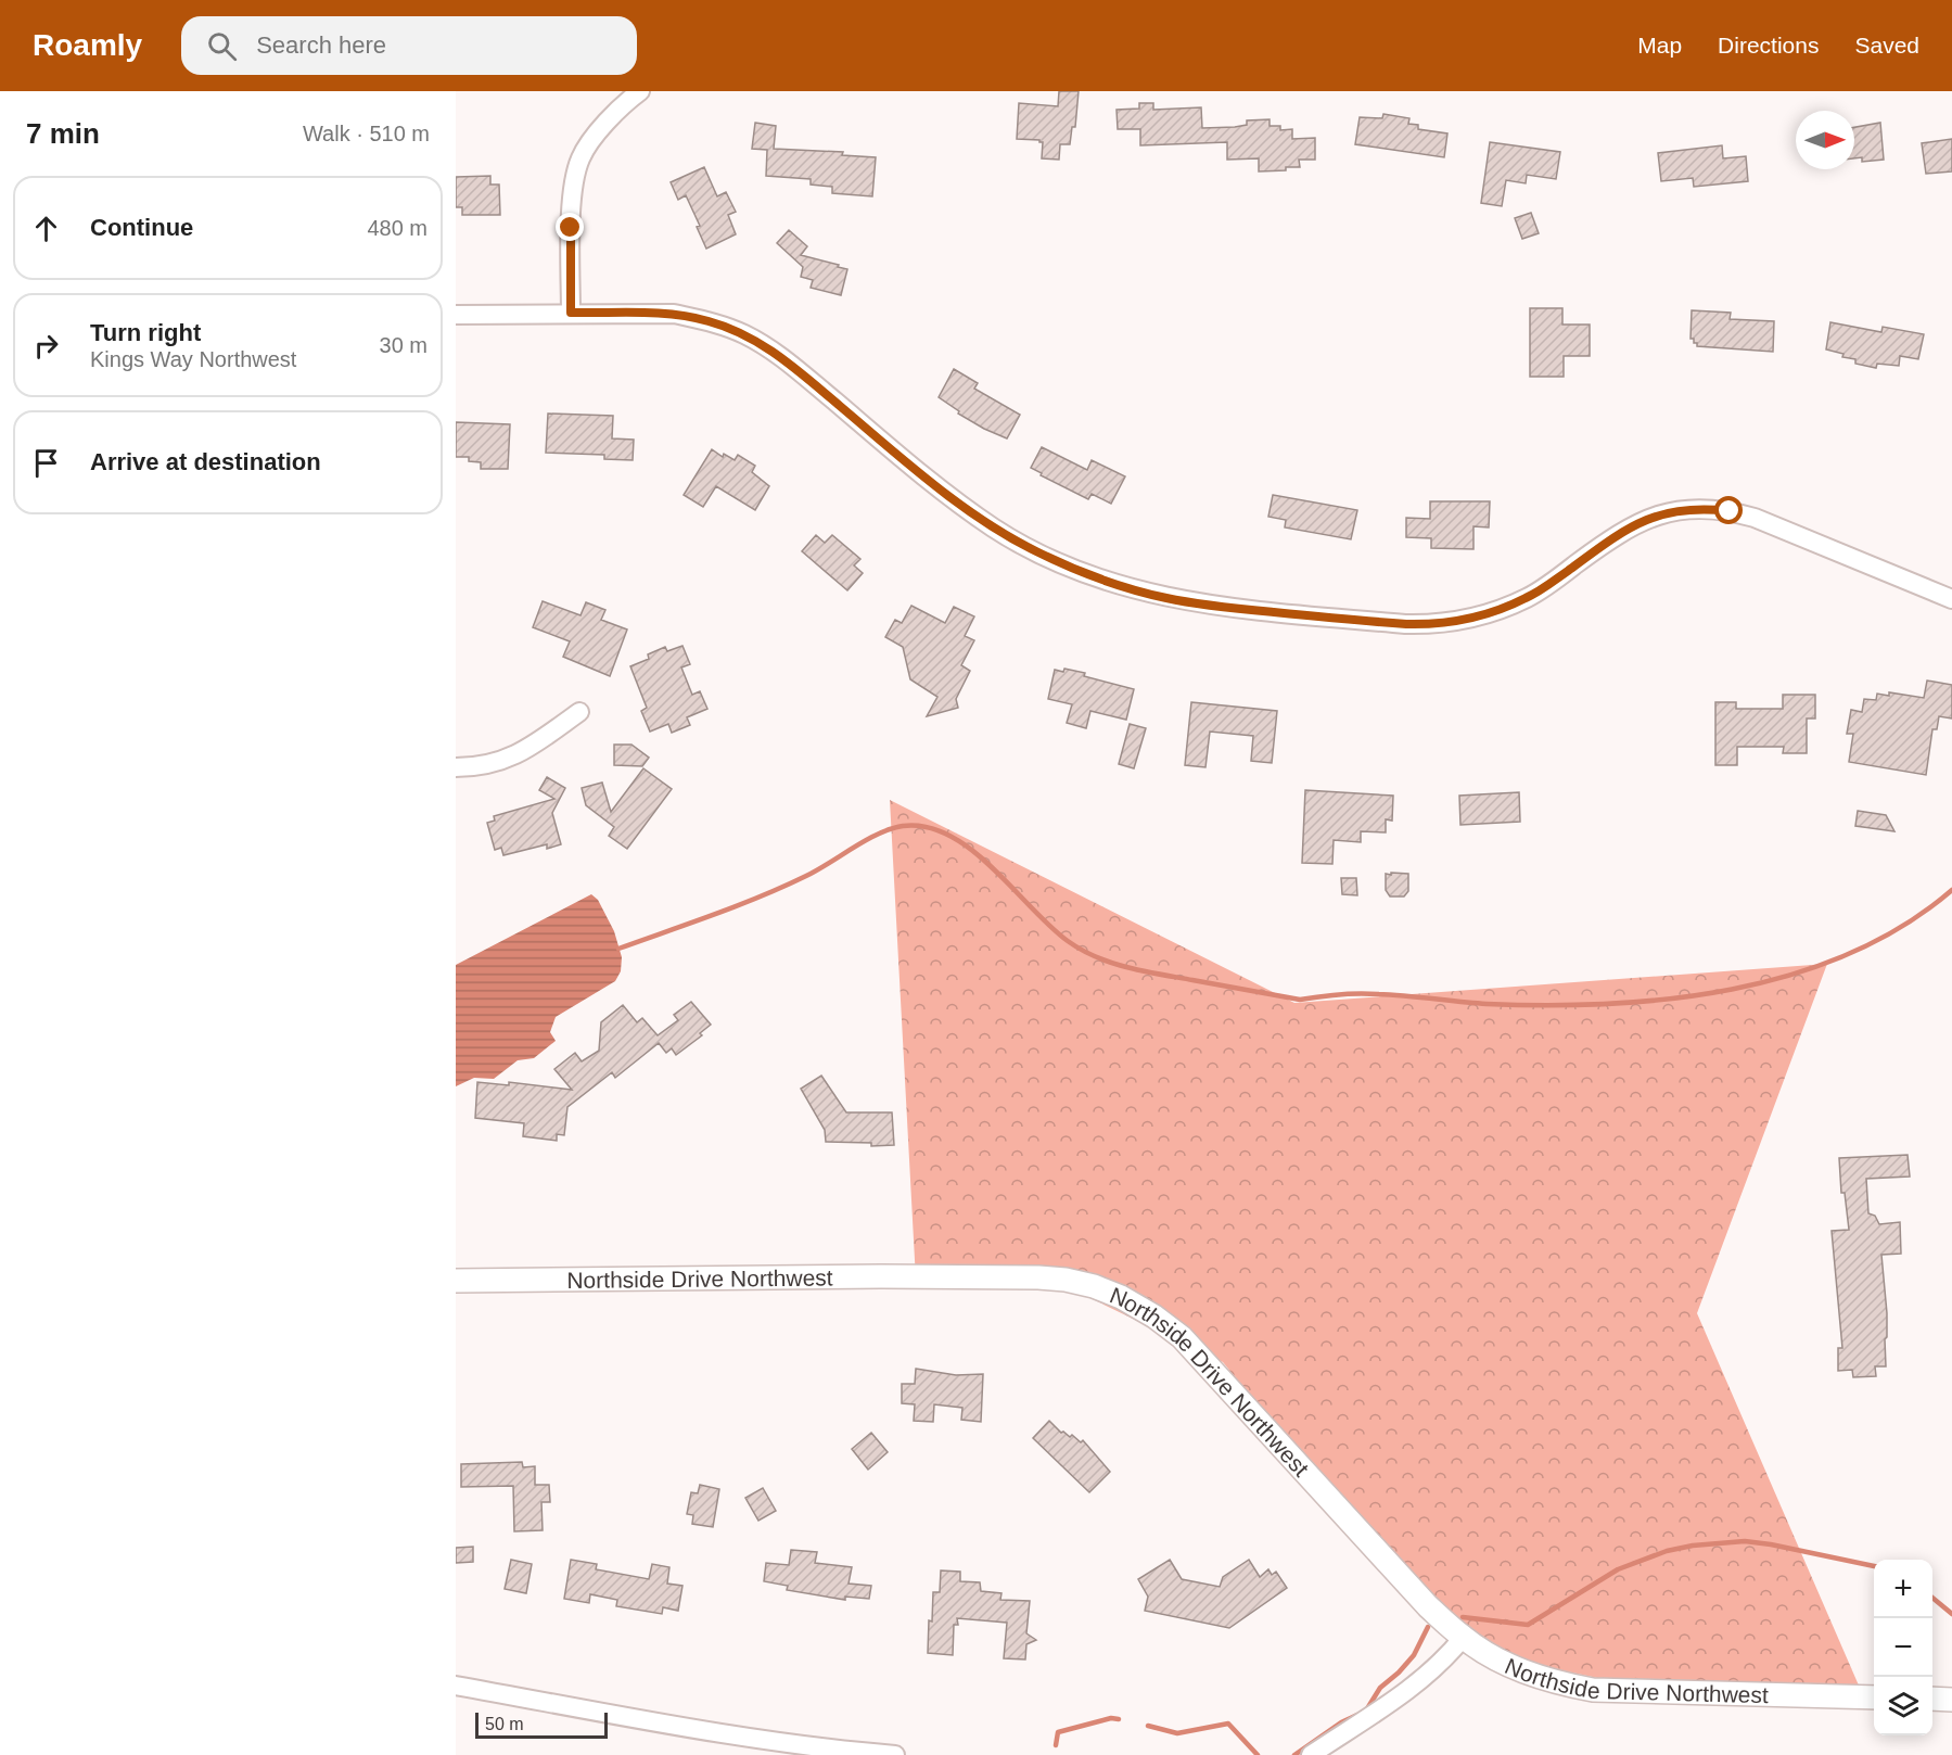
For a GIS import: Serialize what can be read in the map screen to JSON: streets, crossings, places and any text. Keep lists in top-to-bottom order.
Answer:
{
  "streets": {
    "street": ["Northside Drive Northwest"]
  },
  "scale_bar": "50 m",
  "north": "right",
  "page": {
    "header": "Roamly",
    "search": "Search here",
    "nav": ["Map", "Directions", "Saved"],
    "heading": ["7 min", "Walk · 510 m"],
    "list": [
      ["Continue", "480 m"],
      ["Turn right", "Kings Way Northwest", "30 m"],
      "Arrive at destination"
    ],
    "map_buttons": ["+", "−"],
    "scale": "50 m"
  }
}
